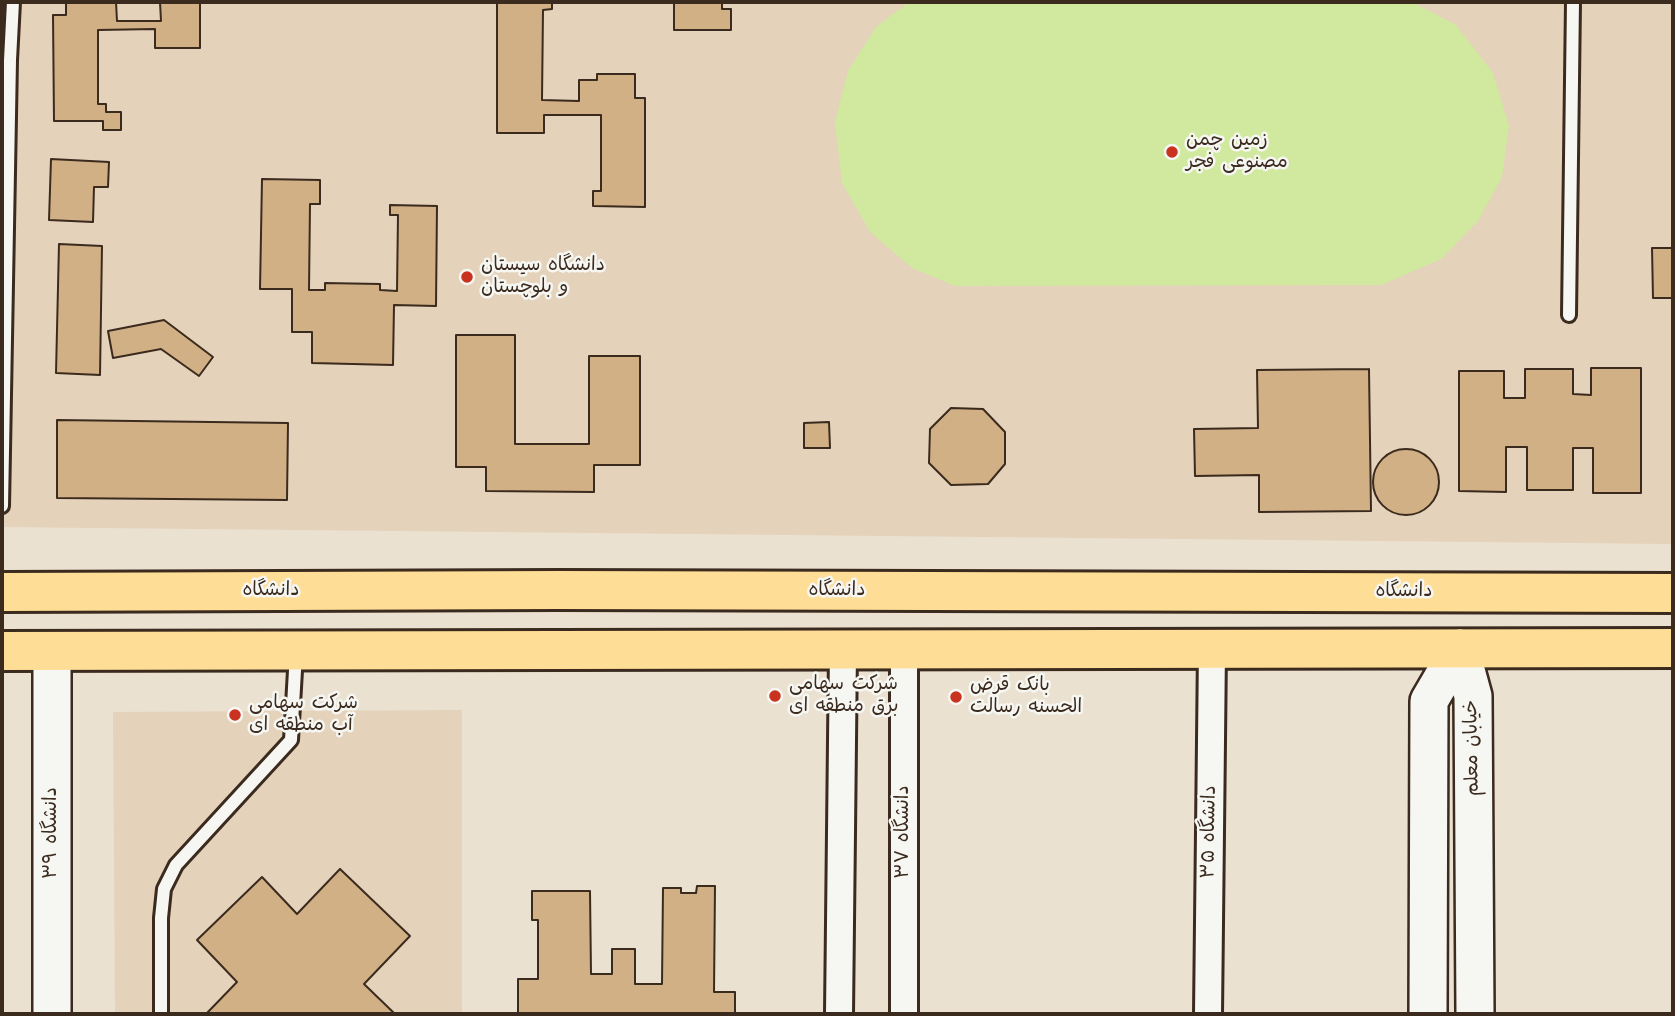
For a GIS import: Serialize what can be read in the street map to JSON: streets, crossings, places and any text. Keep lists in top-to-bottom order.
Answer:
{
  "streets": {
    "main road": ["دانشگاه", "خیابان معلم", "دانشگاه ۳۹"],
    "street": ["دانشگاه ۳۷", "دانشگاه ۳۵"]
  },
  "places": [
    "زمین چمن مصنوعی فجر",
    "دانشگاه سیستان و بلوچستان",
    "شرکت سهامی برق منطقه ای",
    "بانک قرض الحسنه رسالت",
    "شرکت سهامی آب منطقه ای"
  ]
}
